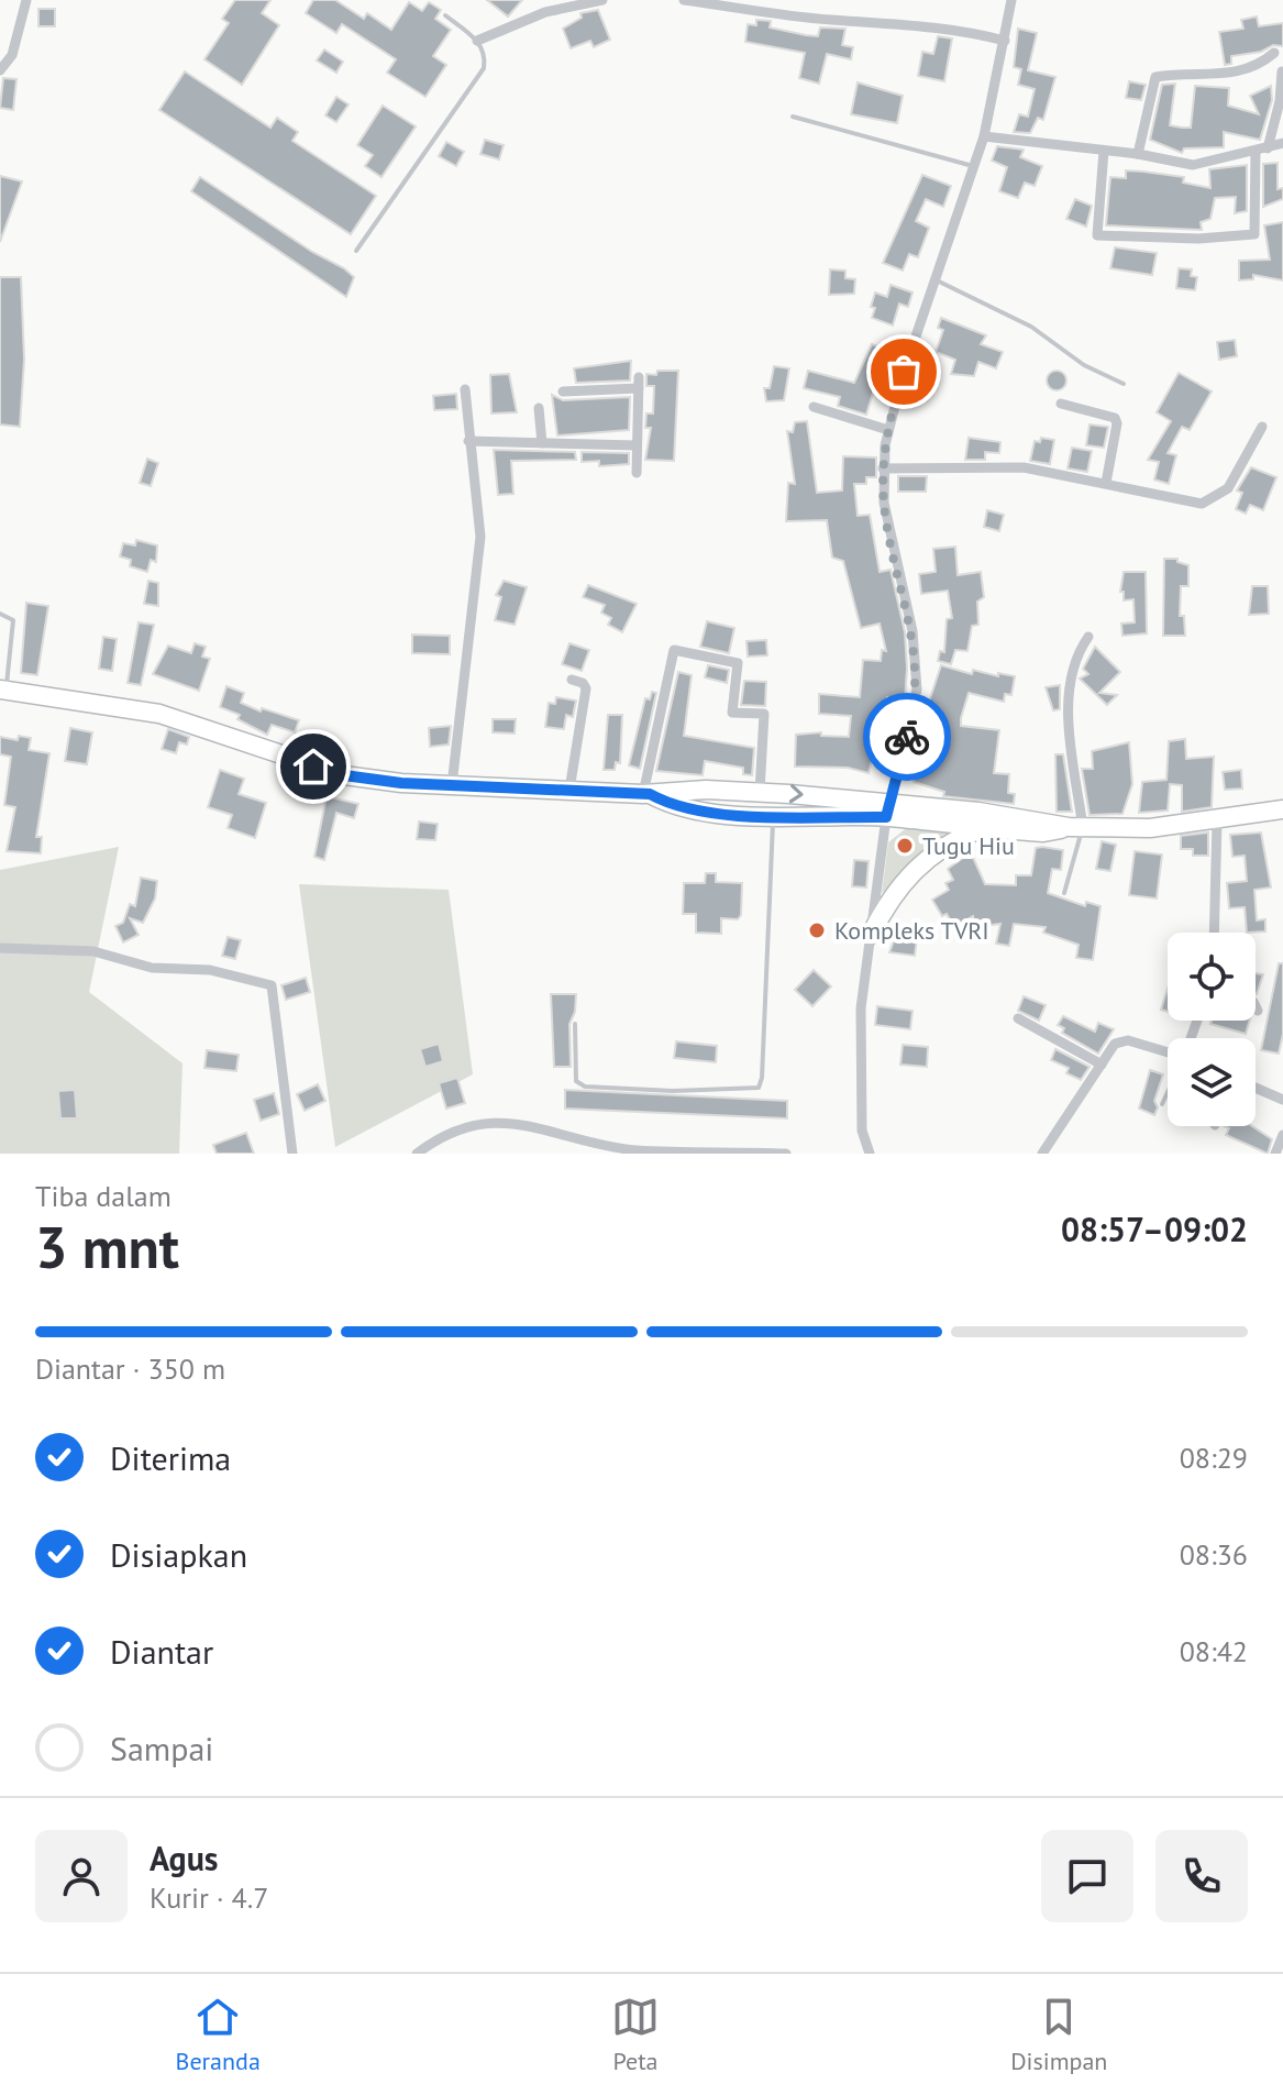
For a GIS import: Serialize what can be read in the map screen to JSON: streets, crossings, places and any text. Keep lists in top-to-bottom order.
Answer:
{
  "places": ["Tugu Hiu", "Kompleks TVRI"],
  "page": {
    "heading": ["3 mnt", "Tiba dalam", "08:57–09:02"],
    "panel": ["Agus", "Kurir · 4.7"],
    "bar": "Diantar · 350 m",
    "list": [
      ["Diterima", "08:29"],
      ["Disiapkan", "08:36"],
      ["Diantar", "08:42"],
      "Sampai"
    ],
    "tabs": ["Beranda", "Peta", "Disimpan"]
  }
}
